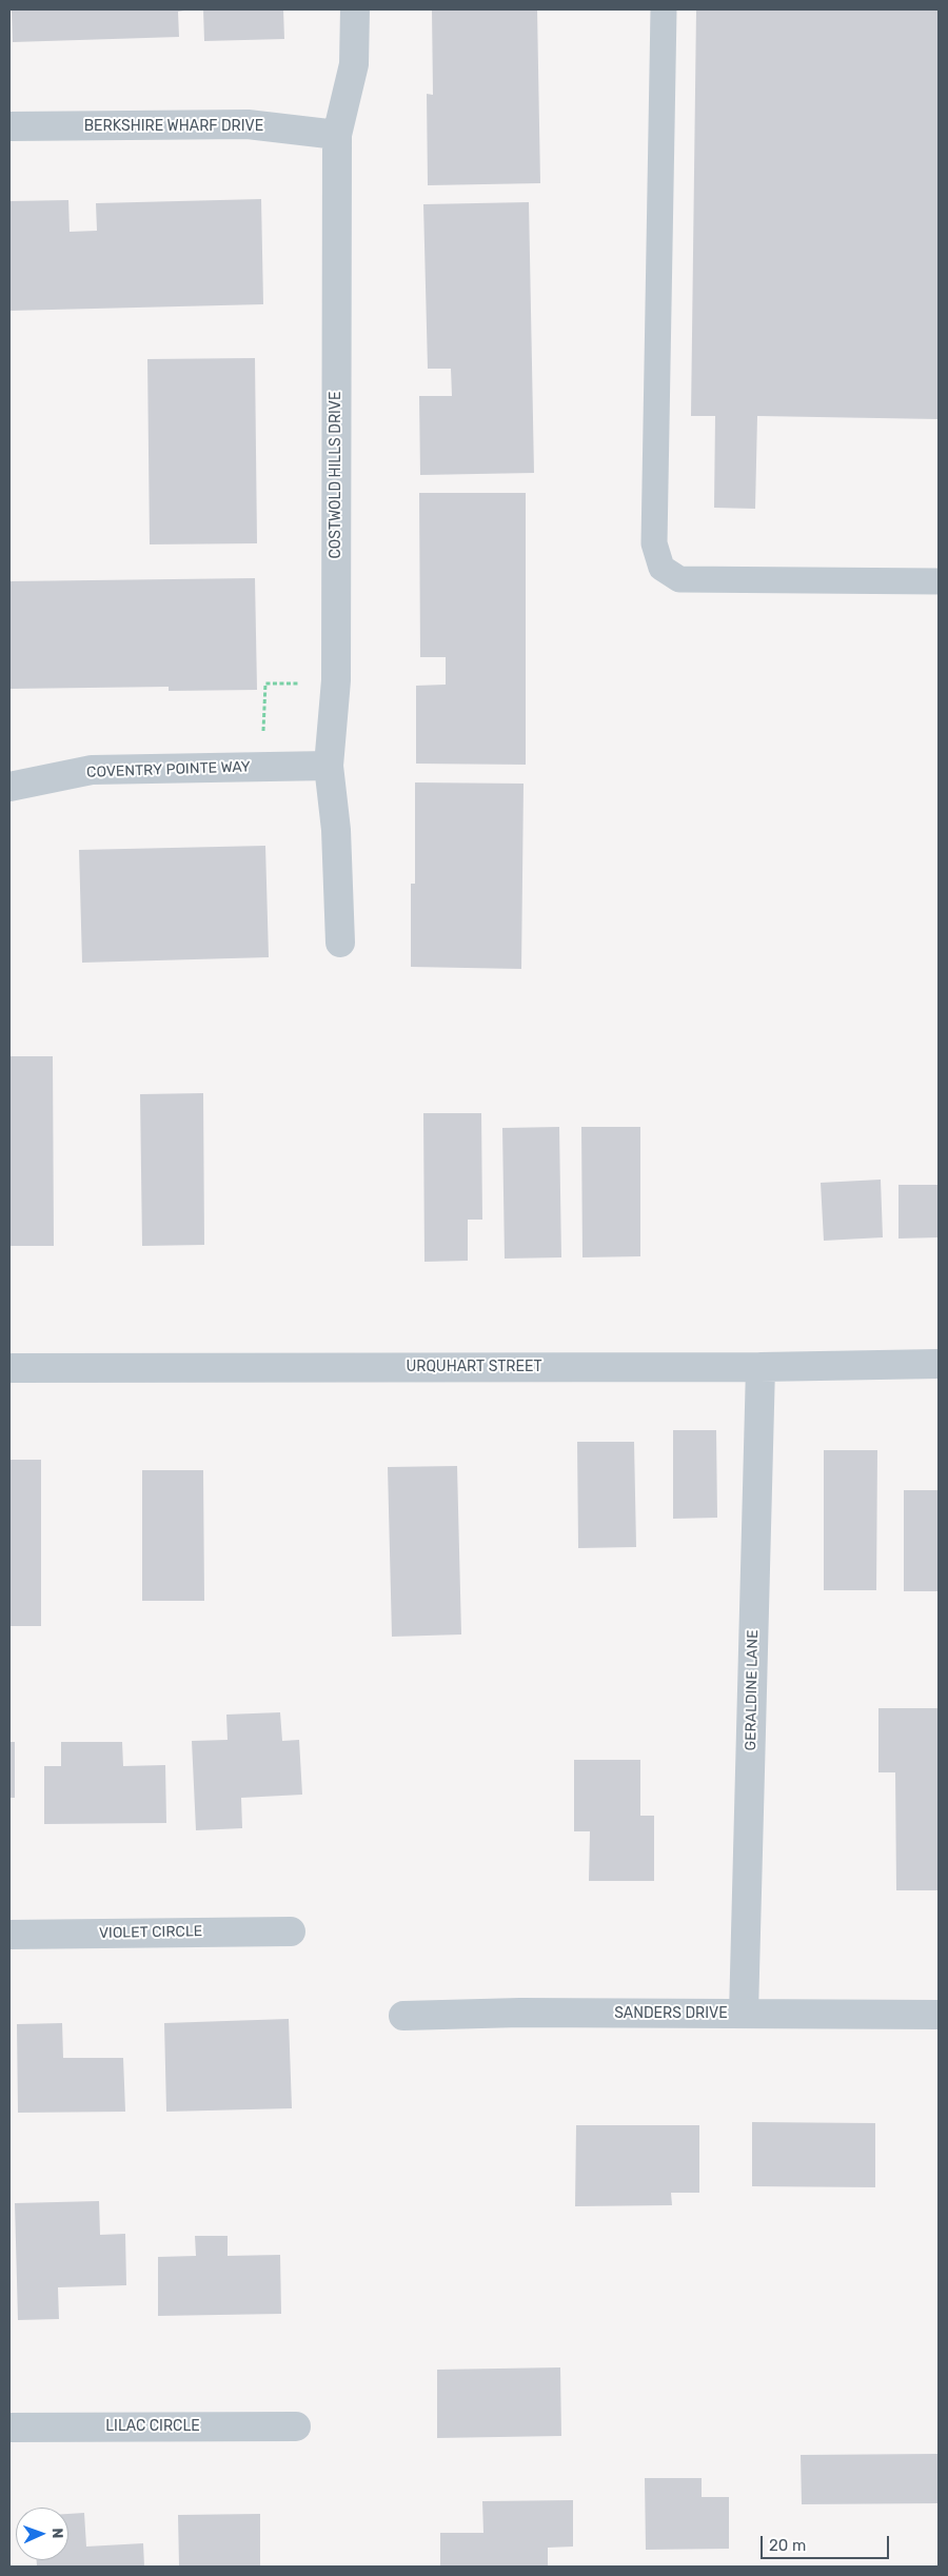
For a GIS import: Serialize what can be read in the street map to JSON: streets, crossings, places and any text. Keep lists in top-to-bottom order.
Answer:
{
  "streets": {
    "street": [
      "BERKSHIRE WHARF DRIVE",
      "COSTWOLD HILLS DRIVE",
      "COVENTRY POINTE WAY",
      "URQUHART STREET",
      "GERALDINE LANE",
      "VIOLET CIRCLE",
      "SANDERS DRIVE",
      "LILAC CIRCLE"
    ]
  },
  "crossings": [
    ["BERKSHIRE WHARF DRIVE", "COSTWOLD HILLS DRIVE"],
    ["COSTWOLD HILLS DRIVE", "COVENTRY POINTE WAY"],
    ["URQUHART STREET", "GERALDINE LANE"],
    ["GERALDINE LANE", "SANDERS DRIVE"]
  ],
  "scale_bar": "20 m",
  "north": "right"
}
